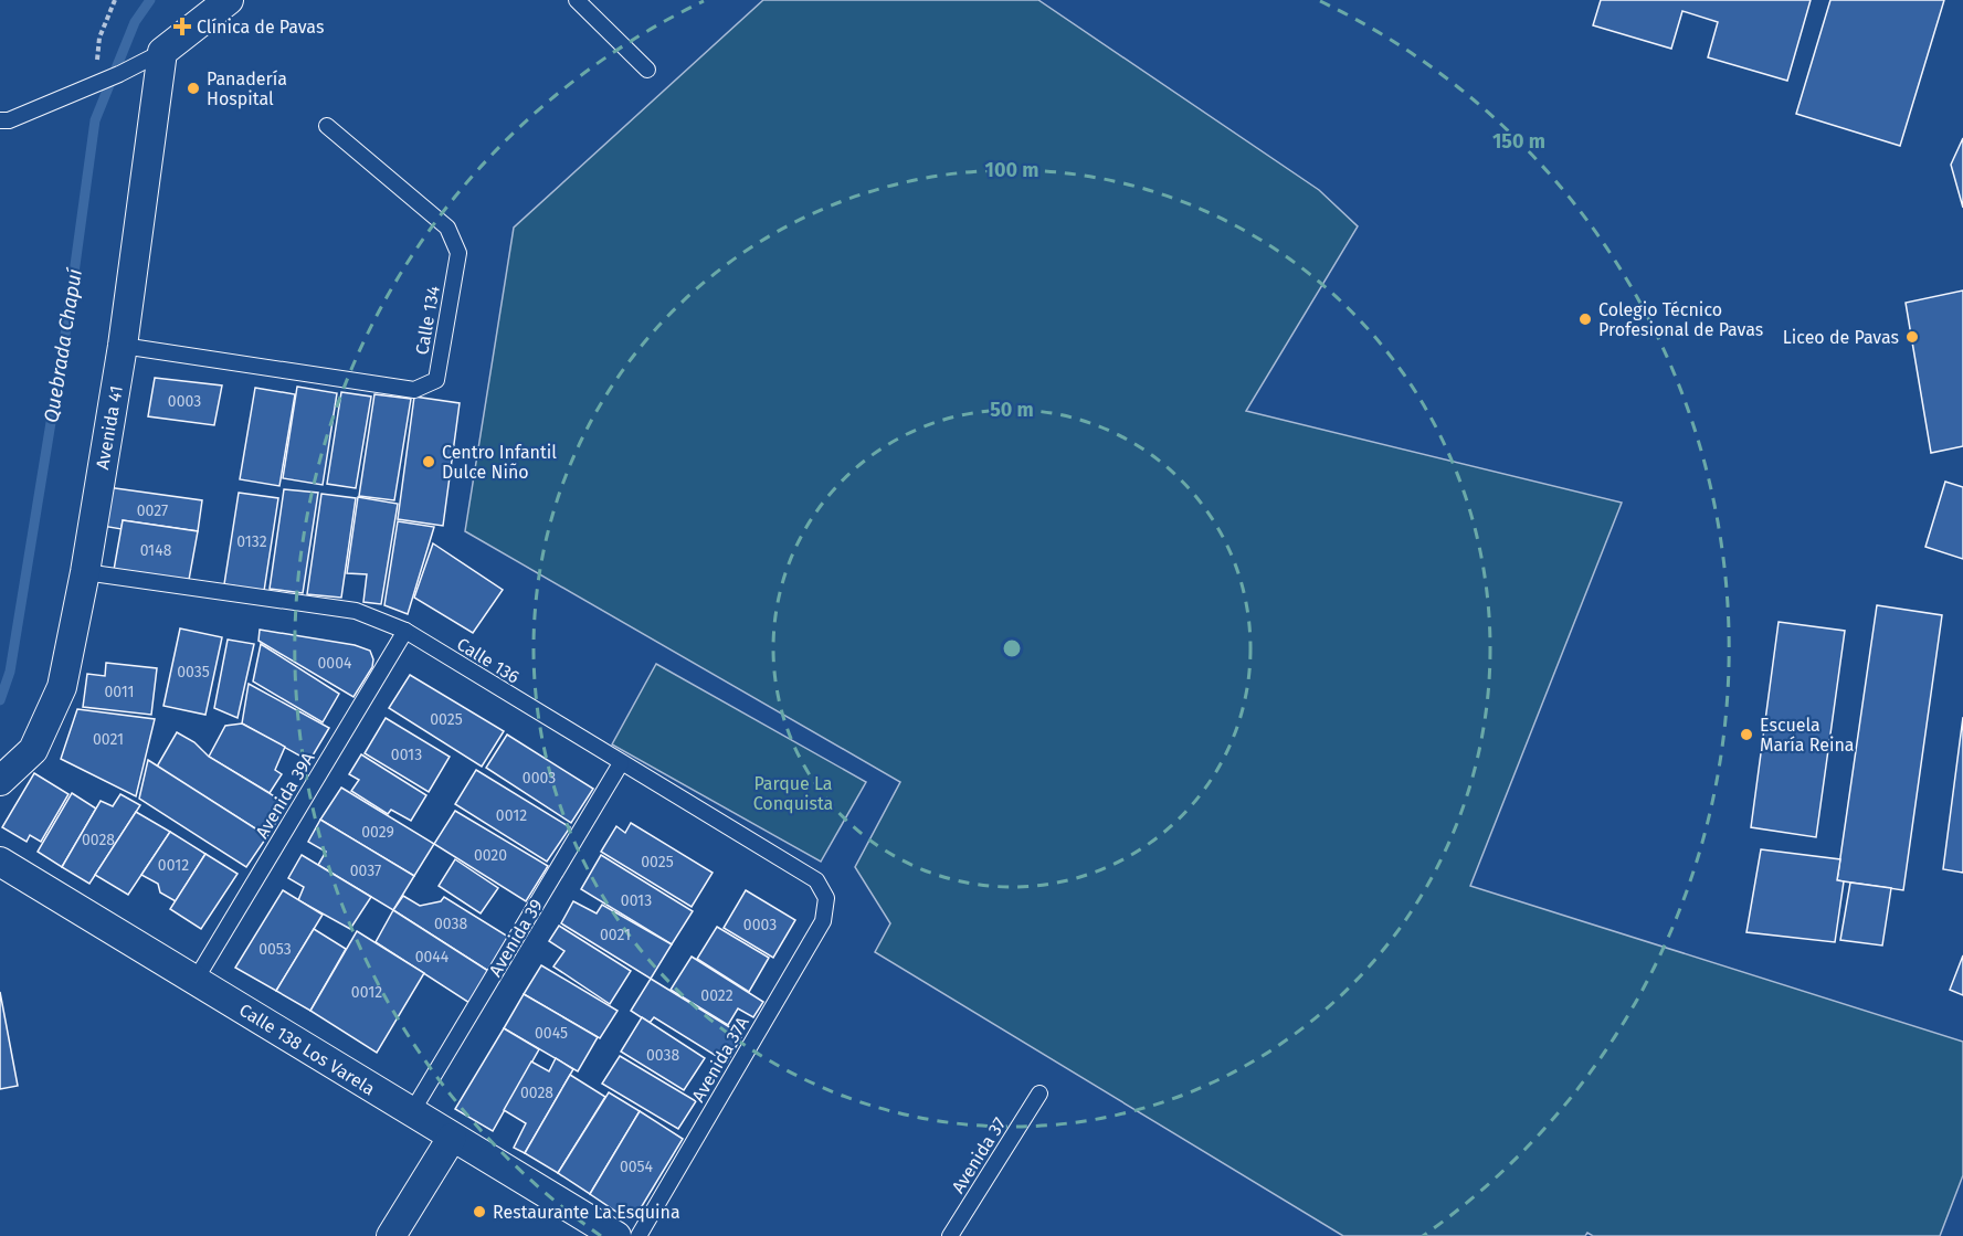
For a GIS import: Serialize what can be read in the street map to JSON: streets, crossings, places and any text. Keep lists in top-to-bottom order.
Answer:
{
  "streets": {
    "street": ["Avenida 41", "Calle 138 Los Varela"],
    "lane": [
      "Calle 134",
      "Calle 136",
      "Avenida 39A",
      "Avenida 39",
      "Avenida 37A",
      "Avenida 37"
    ]
  },
  "crossings": [
    ["Calle 134", "Avenida 41"],
    ["Avenida 41", "Calle 136"],
    ["Calle 136", "Avenida 39A"],
    ["Calle 136", "Avenida 39"],
    ["Calle 136", "Avenida 37A"],
    ["Avenida 39A", "Calle 138 Los Varela"],
    ["Avenida 39", "Calle 138 Los Varela"]
  ],
  "water": ["Quebrada Chapuí"],
  "parks": ["Parque La Conquista"],
  "places": {
    "health": ["Clínica de Pavas"],
    "other": [
      "Panadería Hospital",
      "Colegio Técnico Profesional de Pavas",
      "Liceo de Pavas",
      "Centro Infantil Dulce Niño",
      "Escuela María Reina",
      "Restaurante La Esquina"
    ]
  },
  "house_numbers": [
    "0003",
    "0027",
    "0132",
    "0148",
    "0004",
    "0035",
    "0011",
    "0025",
    "0021",
    "0013",
    "0003",
    "0012",
    "0029",
    "0028",
    "0020",
    "0025",
    "0012",
    "0037",
    "0013",
    "0038",
    "0003",
    "0021",
    "0053",
    "0044",
    "0012",
    "0022",
    "0045",
    "0038",
    "0028",
    "0054"
  ],
  "rings": ["150 m", "100 m", "50 m"]
}
